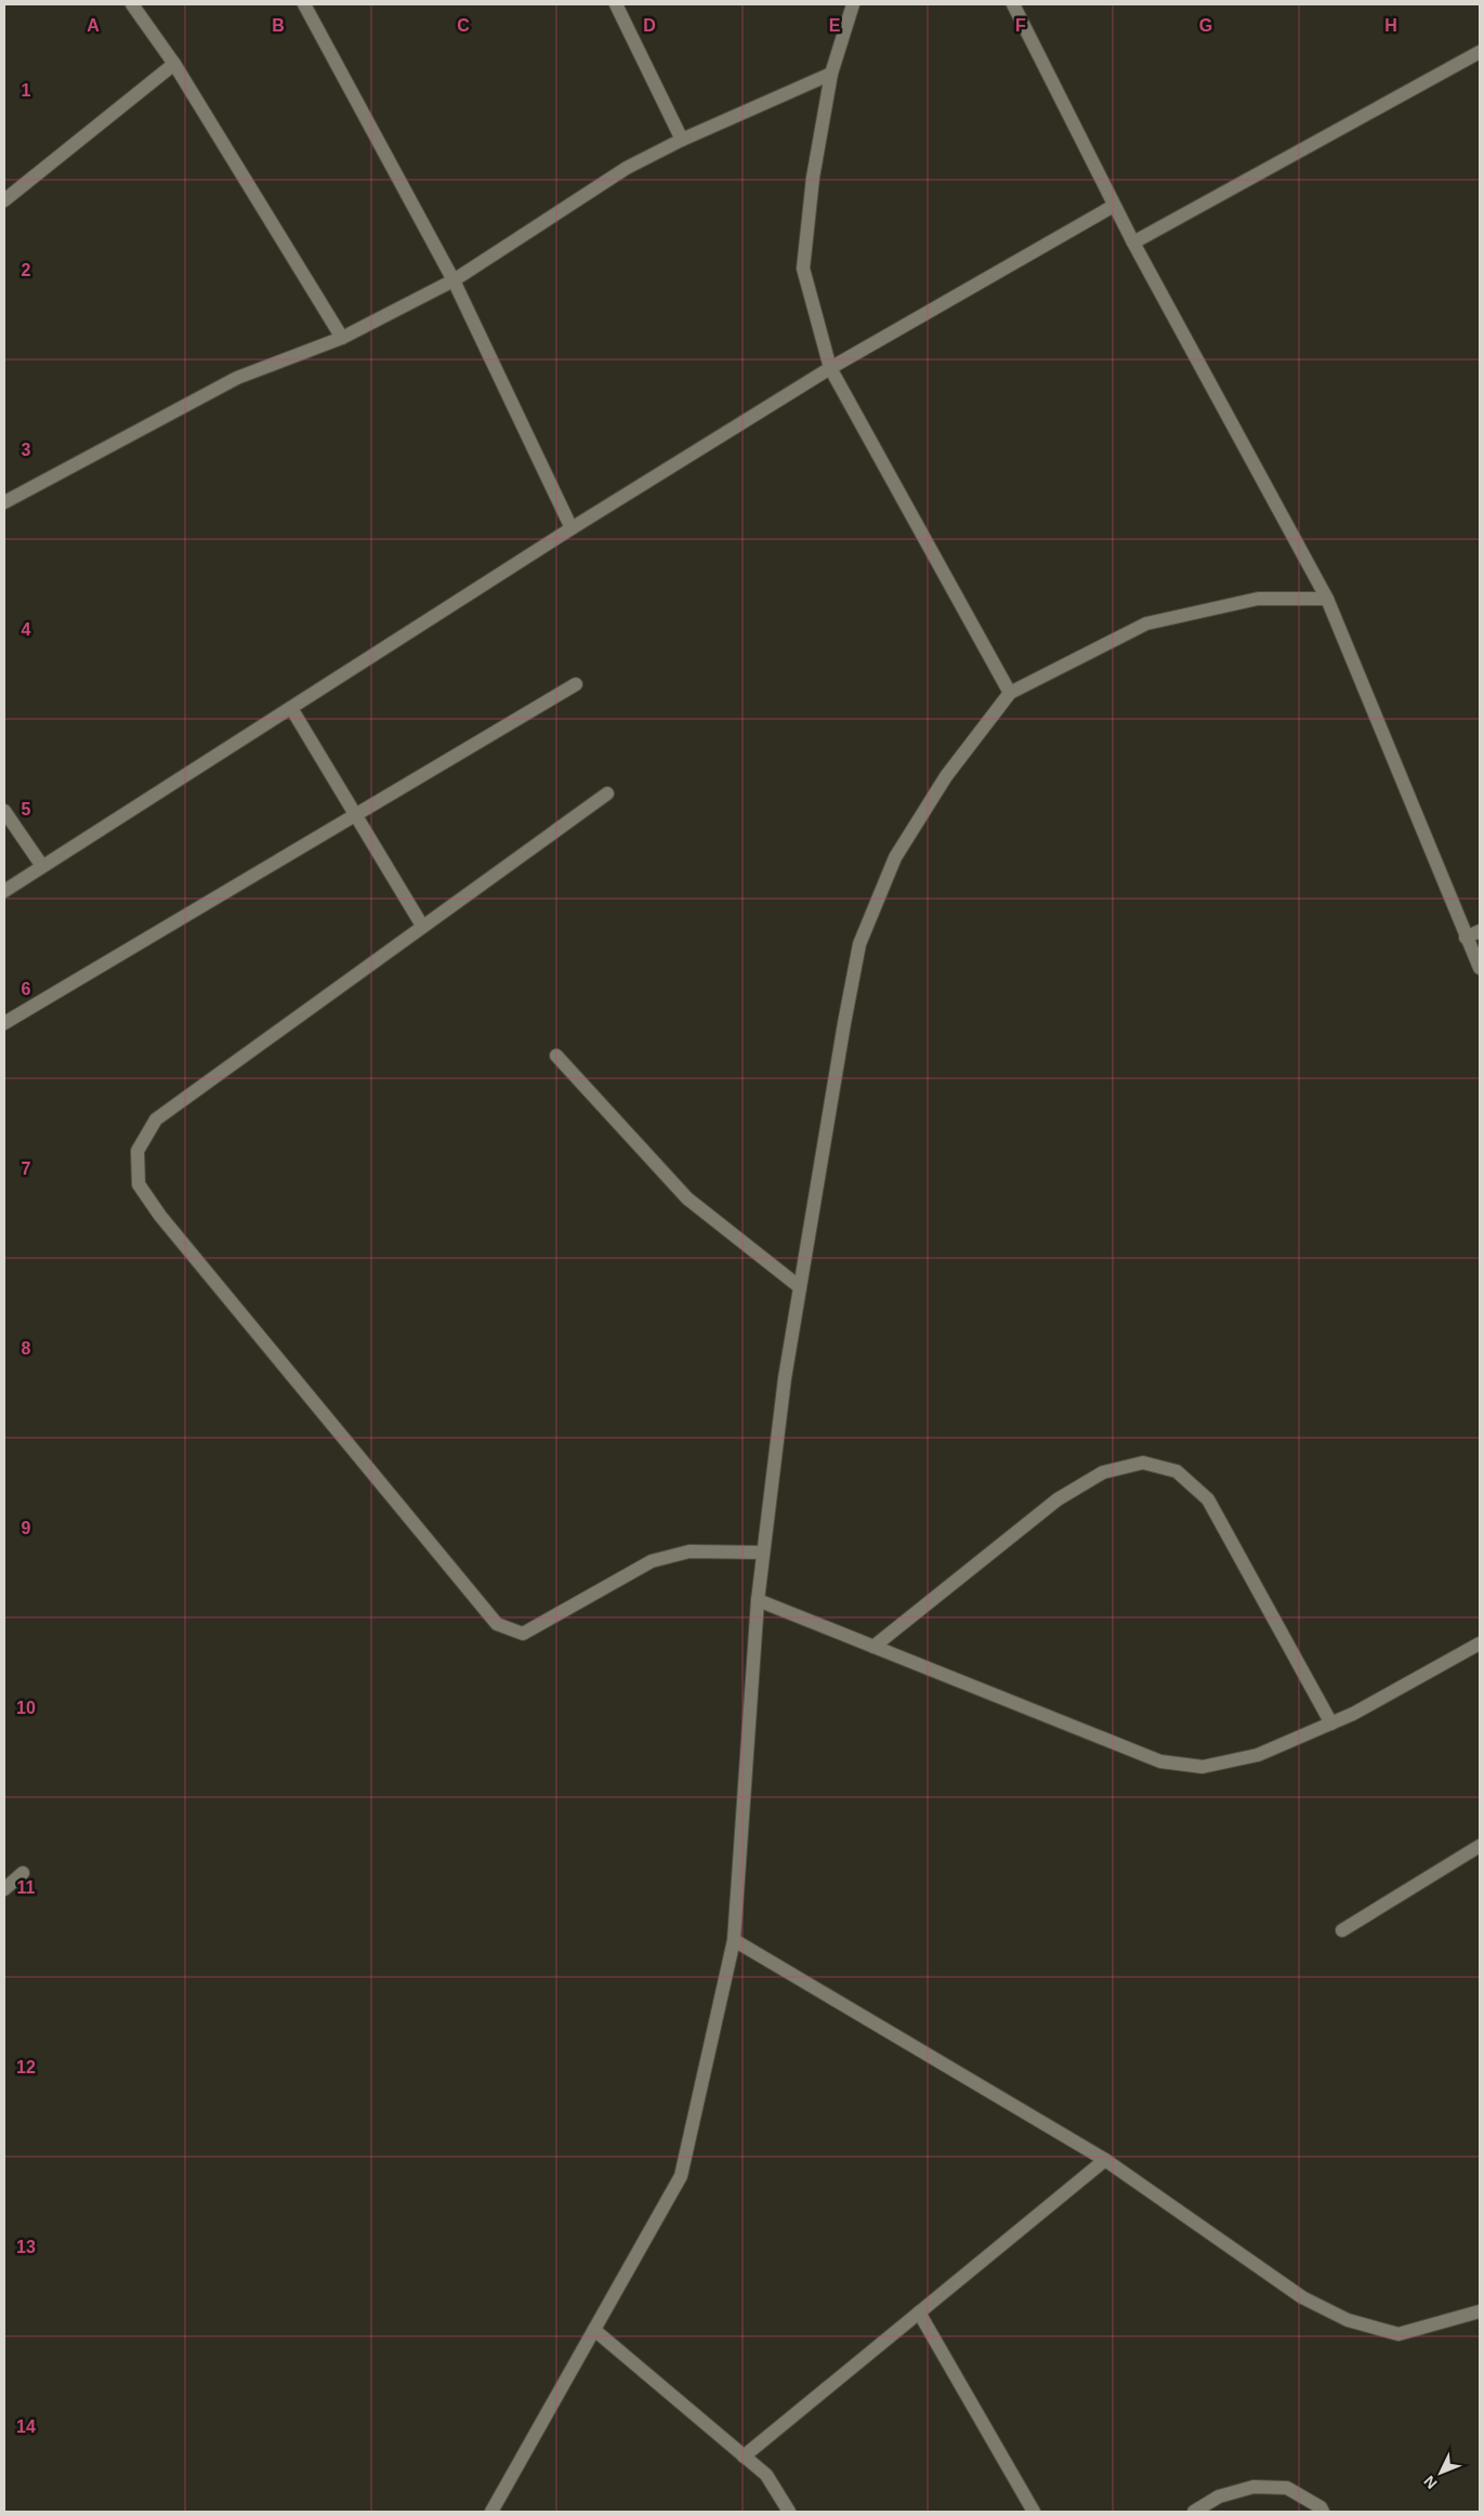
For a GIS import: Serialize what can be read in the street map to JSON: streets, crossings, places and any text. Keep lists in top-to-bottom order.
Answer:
{
  "north": "bottom left",
  "grid": {
    "columns": [
      "A",
      "B",
      "C",
      "D",
      "E",
      "F",
      "G",
      "H"
    ],
    "rows": [
      "1",
      "2",
      "3",
      "4",
      "5",
      "6",
      "7",
      "8",
      "9",
      "10",
      "11",
      "12",
      "13",
      "14"
    ]
  }
}
